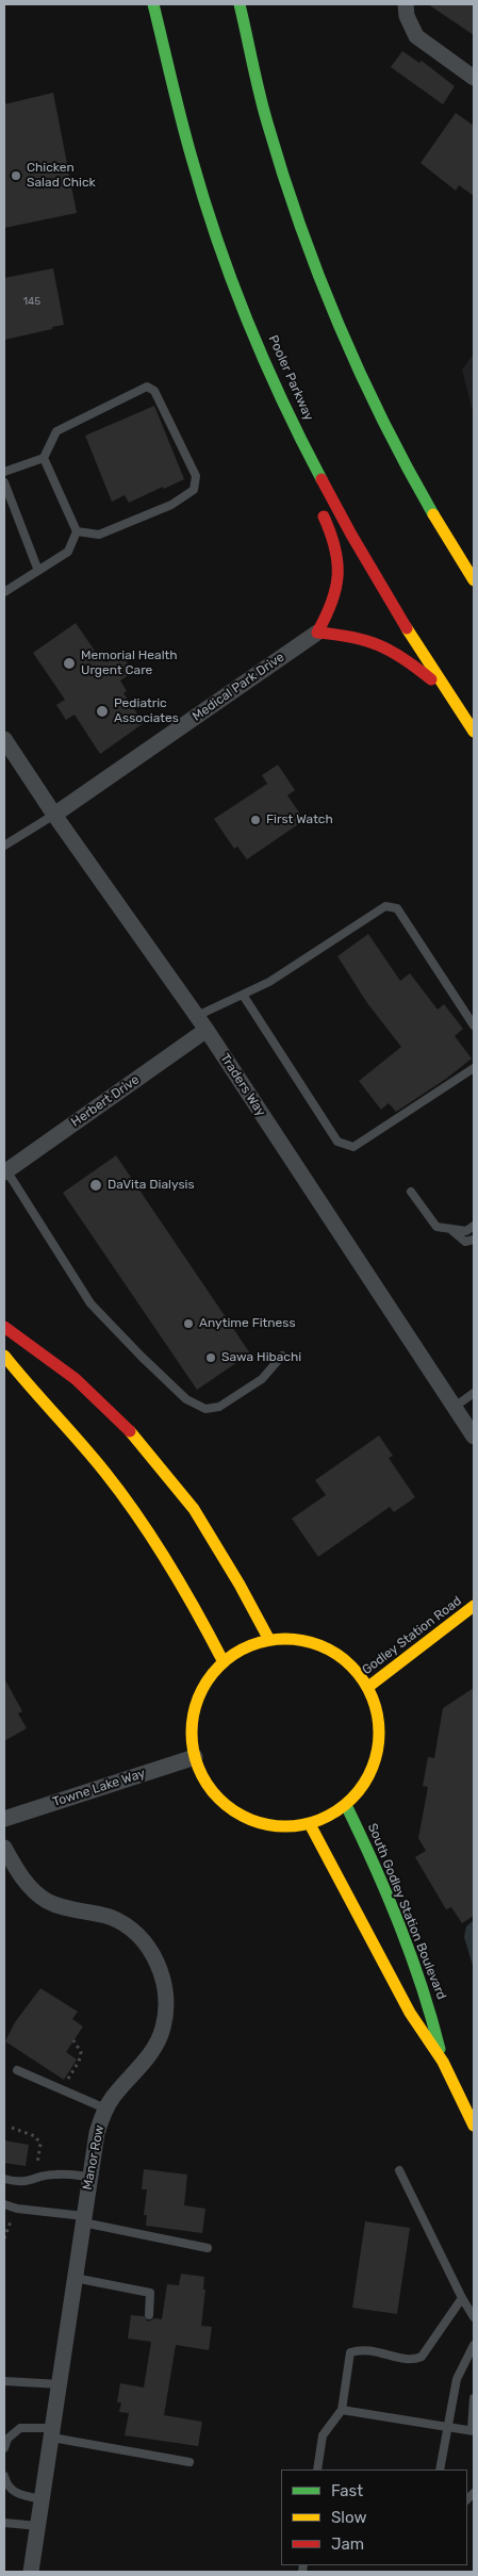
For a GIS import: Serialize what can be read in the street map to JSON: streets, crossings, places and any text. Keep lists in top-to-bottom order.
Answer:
{
  "streets": {
    "street": [
      "Pooler Parkway",
      "Medical Park Drive",
      "Traders Way",
      "Herbert Drive",
      "Godley Station Road",
      "Towne Lake Way",
      "South Godley Station Boulevard",
      "Manor Row"
    ]
  },
  "crossings": [
    ["Medical Park Drive", "Traders Way"],
    ["Traders Way", "Herbert Drive"],
    ["Godley Station Road", "Towne Lake Way"],
    ["Godley Station Road", "South Godley Station Boulevard"],
    ["Towne Lake Way", "South Godley Station Boulevard"]
  ],
  "places": [
    "Chicken Salad Chick",
    "Memorial Health Urgent Care",
    "Pediatric Associates",
    "First Watch",
    "DaVita Dialysis",
    "Anytime Fitness",
    "Sawa Hibachi"
  ],
  "house_numbers": ["145"],
  "legend": ["Fast", "Slow", "Jam"]
}
